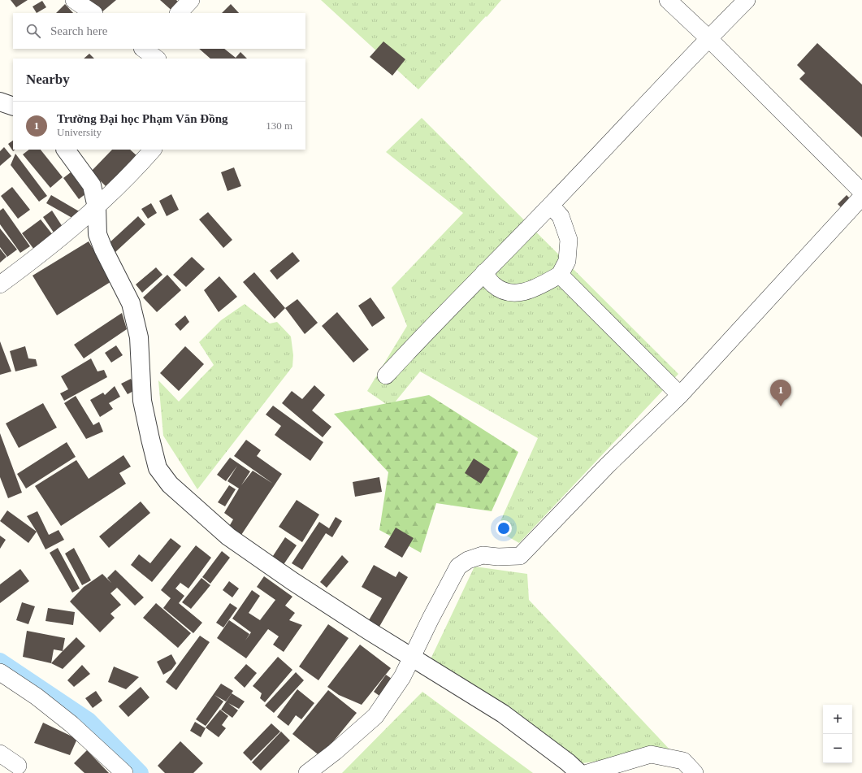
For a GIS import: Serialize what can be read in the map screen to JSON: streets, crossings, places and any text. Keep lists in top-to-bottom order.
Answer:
{
  "page": {
    "search": "Search here",
    "heading": "Nearby",
    "list": [
      {
        "mark": "1",
        "name": "Trường Đại học Phạm Văn Đồng",
        "note": "University",
        "value": "130 m"
      }
    ],
    "pins": "1",
    "map_buttons": ["+", "−"]
  }
}
